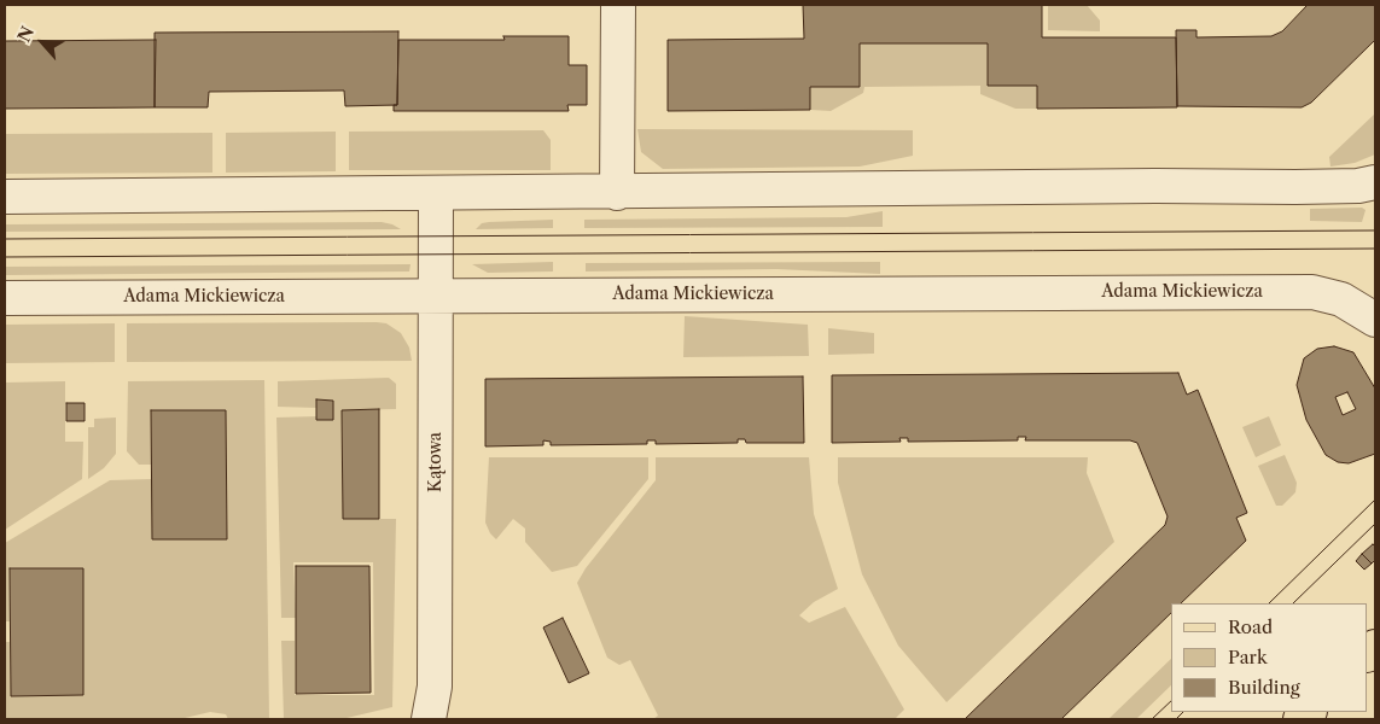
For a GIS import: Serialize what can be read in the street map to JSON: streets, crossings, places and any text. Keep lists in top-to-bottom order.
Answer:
{
  "streets": {
    "street": ["Adama Mickiewicza", "Kątowa"]
  },
  "crossings": [
    ["Adama Mickiewicza", "Kątowa"]
  ],
  "legend": ["Road", "Park", "Building"],
  "north": "top left"
}
